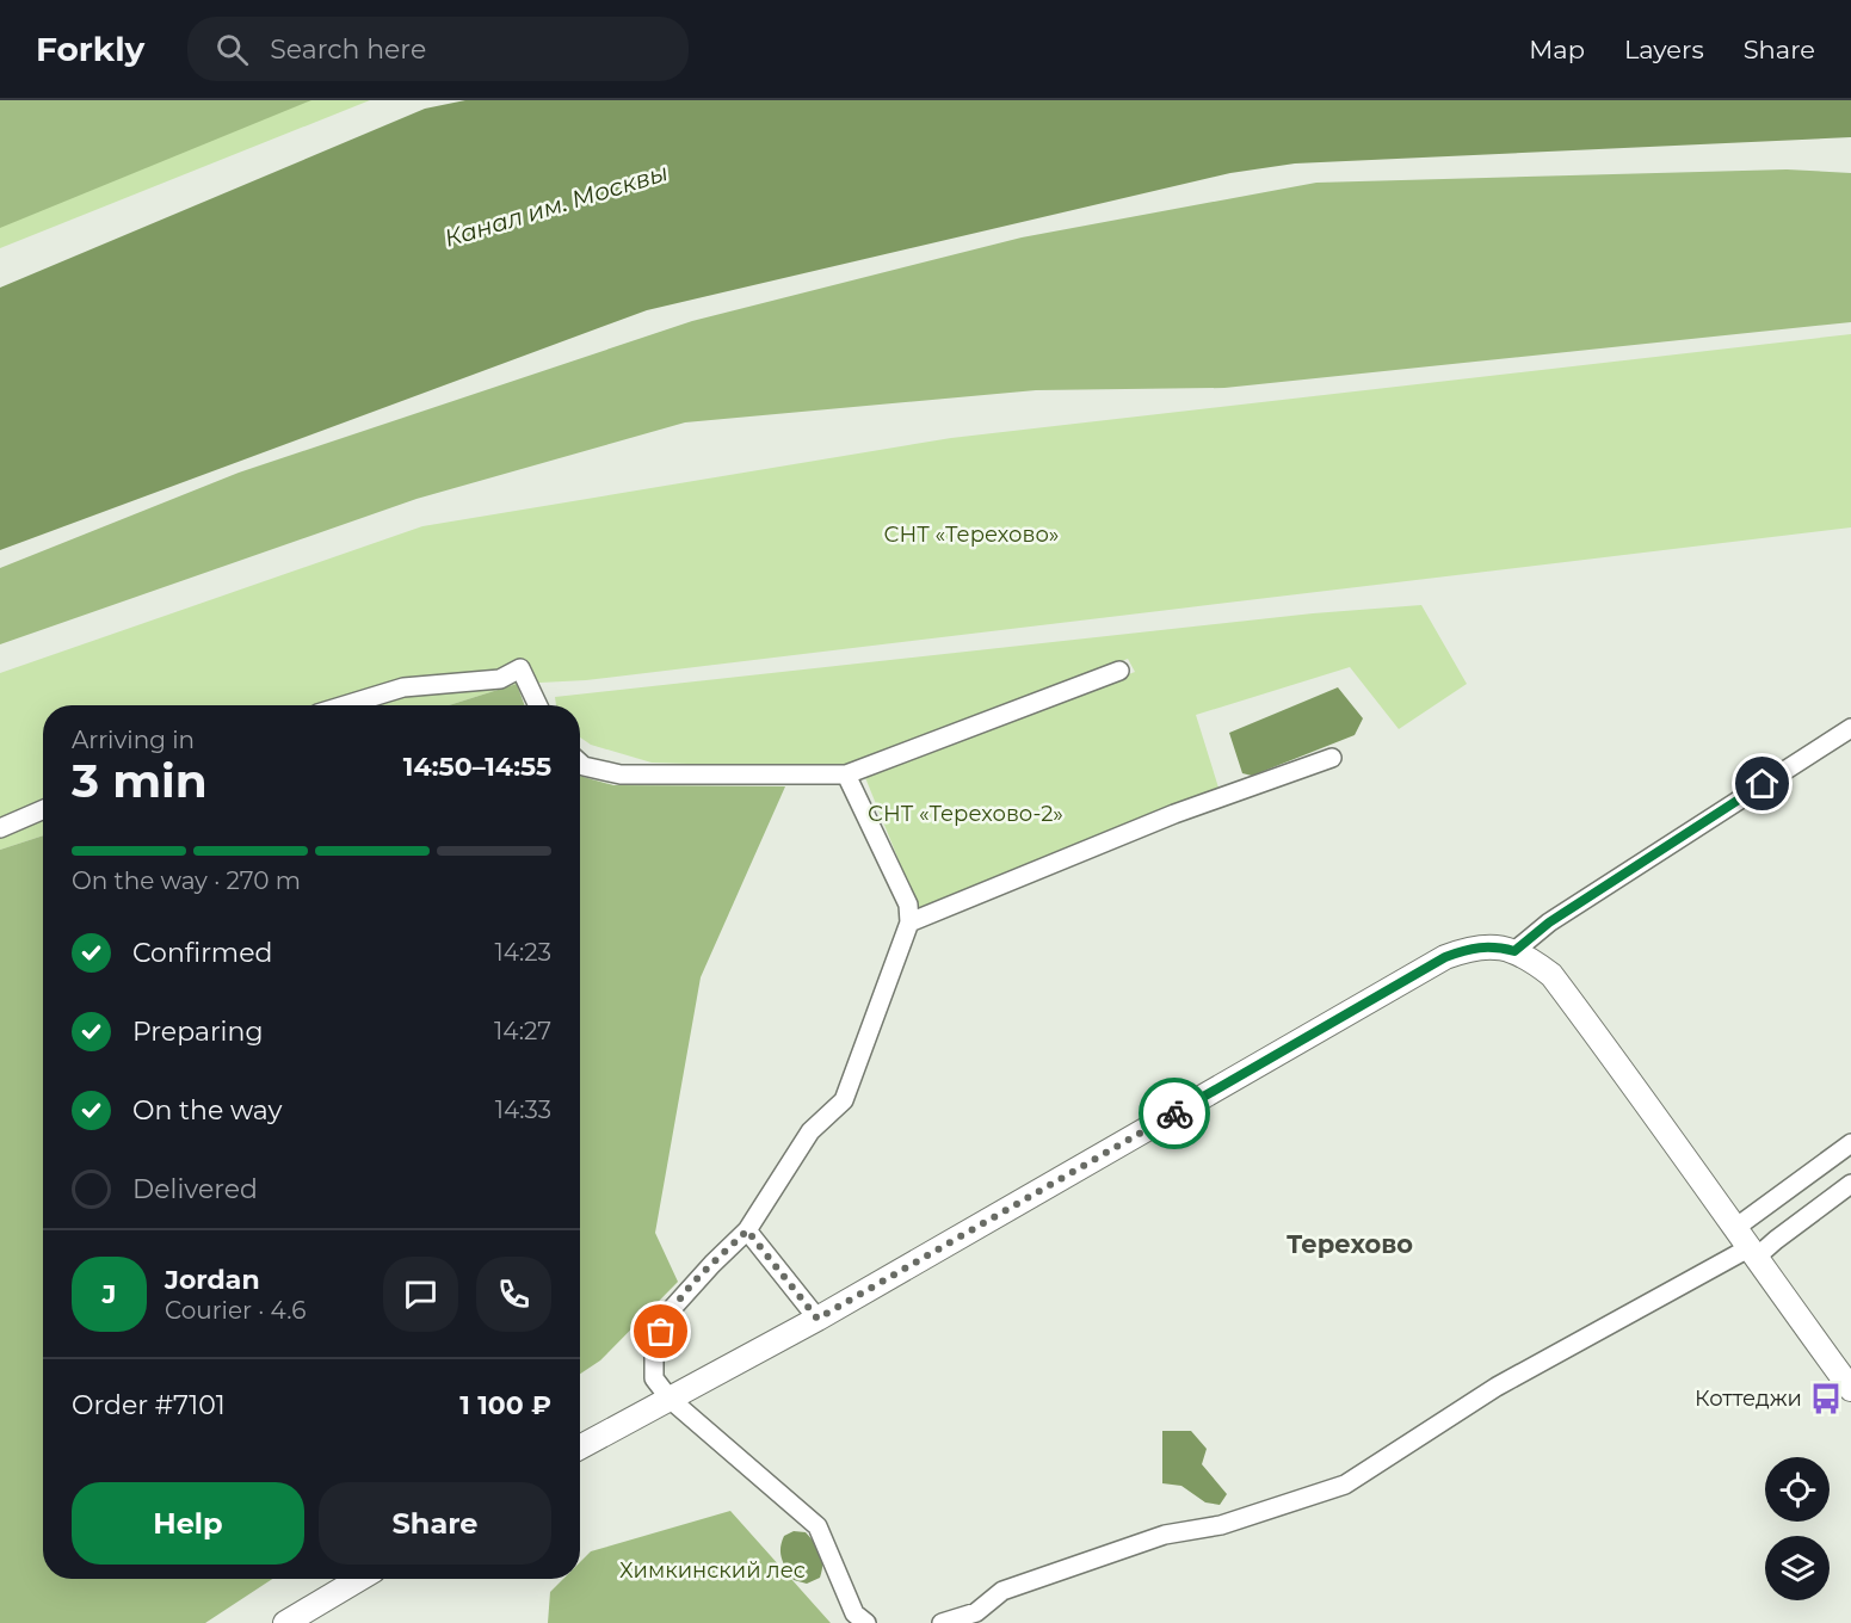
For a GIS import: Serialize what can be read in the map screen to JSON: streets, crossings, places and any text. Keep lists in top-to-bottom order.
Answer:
{
  "districts": ["Терехово"],
  "water": ["Канал им. Москвы"],
  "parks": ["СНТ «Терехово»", "СНТ «Терехово-2»", "Химкинский лес"],
  "places": {
    "bus stop": ["Коттеджи"]
  },
  "page": {
    "header": "Forkly",
    "search": "Search here",
    "nav": ["Map", "Layers", "Share"],
    "heading": ["3 min", "Arriving in", "14:50–14:55"],
    "panel": [
      "Jordan",
      "Courier · 4.6",
      "Order #7101",
      "1 100 ₽"
    ],
    "bar": "On the way · 270 m",
    "list": [
      ["Confirmed", "14:23"],
      ["Preparing", "14:27"],
      ["On the way", "14:33"],
      "Delivered"
    ],
    "round": "J",
    "buttons": ["Help", "Share"]
  }
}
